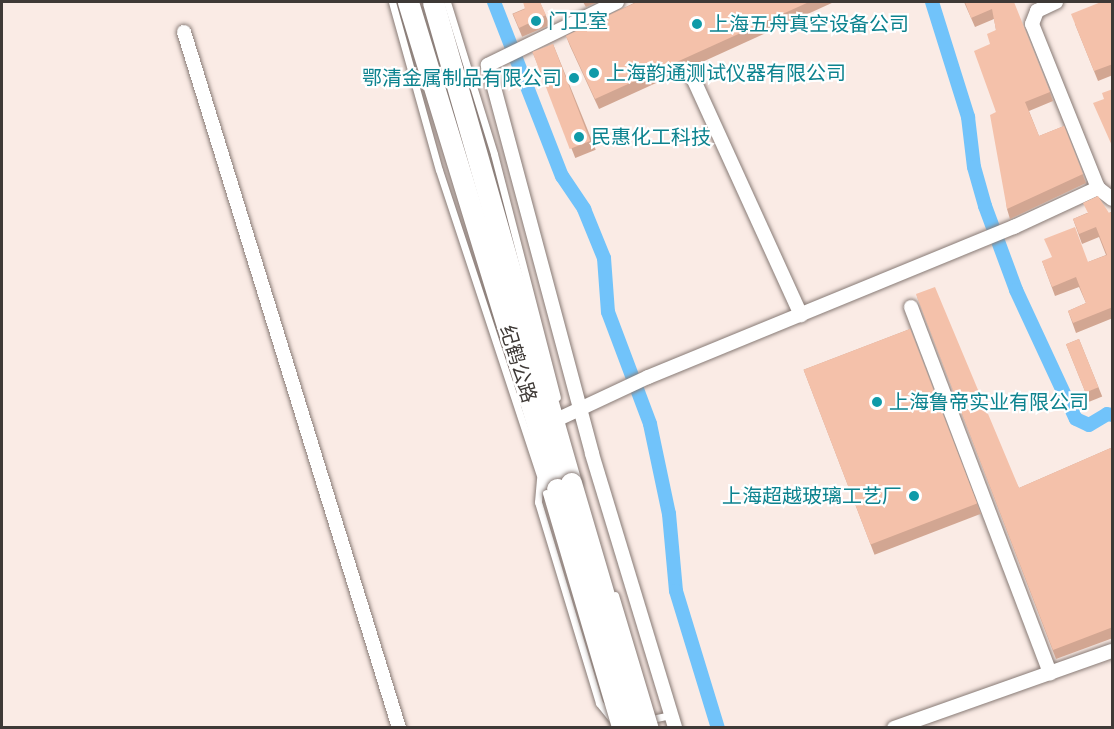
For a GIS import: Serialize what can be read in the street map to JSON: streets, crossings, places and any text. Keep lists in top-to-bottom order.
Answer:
{
  "streets": {
    "main road": ["纪鹤公路"]
  },
  "places": [
    "门卫室",
    "上海五舟真空设备公司",
    "上海韵通测试仪器有限公司",
    "鄂清金属制品有限公司",
    "民惠化工科技",
    "上海鲁帝实业有限公司",
    "上海超越玻璃工艺厂"
  ]
}
